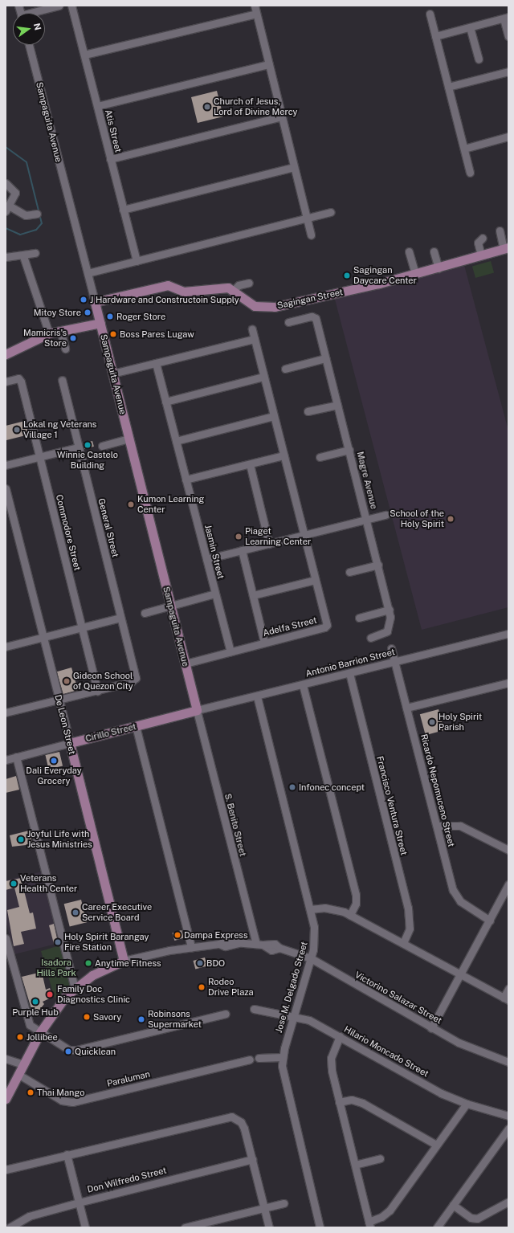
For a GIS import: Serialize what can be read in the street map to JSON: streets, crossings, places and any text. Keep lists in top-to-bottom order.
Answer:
{
  "streets": {
    "main road": [
      "Sampaguita Avenue",
      "Sagingan Street",
      "De Leon Street",
      "Cirillo Street"
    ],
    "street": [
      "Atis Street",
      "Magre Avenue",
      "General Street",
      "Commodore Street",
      "Jasmin Street",
      "Adelfa Street",
      "Antonio Barrion Street",
      "Ricardo Nepomuceno Street",
      "Francisco Ventura Street",
      "S. Benito Street",
      "Jose M. Delgado Street",
      "Victorino Salazar Street",
      "Hilario Moncado Street",
      "Paraluman",
      "Don Wilfredo Street"
    ]
  },
  "crossings": [
    ["Sampaguita Avenue", "Adelfa Street"],
    ["Sampaguita Avenue", "Antonio Barrion Street"],
    ["Sampaguita Avenue", "Cirillo Street"],
    ["Sampaguita Avenue", "S. Benito Street"],
    ["General Street", "Commodore Street"],
    ["Jasmin Street", "Adelfa Street"],
    ["Antonio Barrion Street", "Cirillo Street"],
    ["Antonio Barrion Street", "Ricardo Nepomuceno Street"],
    ["Antonio Barrion Street", "Francisco Ventura Street"],
    ["Antonio Barrion Street", "S. Benito Street"],
    ["Antonio Barrion Street", "Jose M. Delgado Street"],
    ["De Leon Street", "Cirillo Street"],
    ["De Leon Street", "Victorino Salazar Street"],
    ["Cirillo Street", "S. Benito Street"],
    ["S. Benito Street", "Victorino Salazar Street"],
    ["Jose M. Delgado Street", "Victorino Salazar Street"],
    ["Jose M. Delgado Street", "Hilario Moncado Street"]
  ],
  "parks": ["Isadora Hills Park"],
  "places": [
    "Church of Jesus, Lord of Divine Mercy",
    "Sagingan Daycare Center",
    "J Hardware and Constructoin Supply",
    "Mitoy Store",
    "Roger Store",
    "Boss Pares Lugaw",
    "Mamicris's Store",
    "Lokal ng Veterans Village 1",
    "Winnie Castelo Building",
    "Kumon Learning Center",
    "School of the Holy Spirit",
    "Piaget Learning Center",
    "Gideon School of Quezon City",
    "Holy Spirit Parish",
    "Dali Everyday Grocery",
    "Infonec concept",
    "Joyful Life with Jesus Ministries",
    "Veterans Health Center",
    "Career Executive Service Board",
    "Dampa Express",
    "Holy Spirit Barangay Fire Station",
    "Anytime Fitness",
    "BDO",
    "Rodeo Drive Plaza",
    "Family Doc Diagnostics Clinic",
    "Purple Hub",
    "Savory",
    "Robinsons Supermarket",
    "Jollibee",
    "Quicklean",
    "Thai Mango"
  ],
  "north": "right"
}
